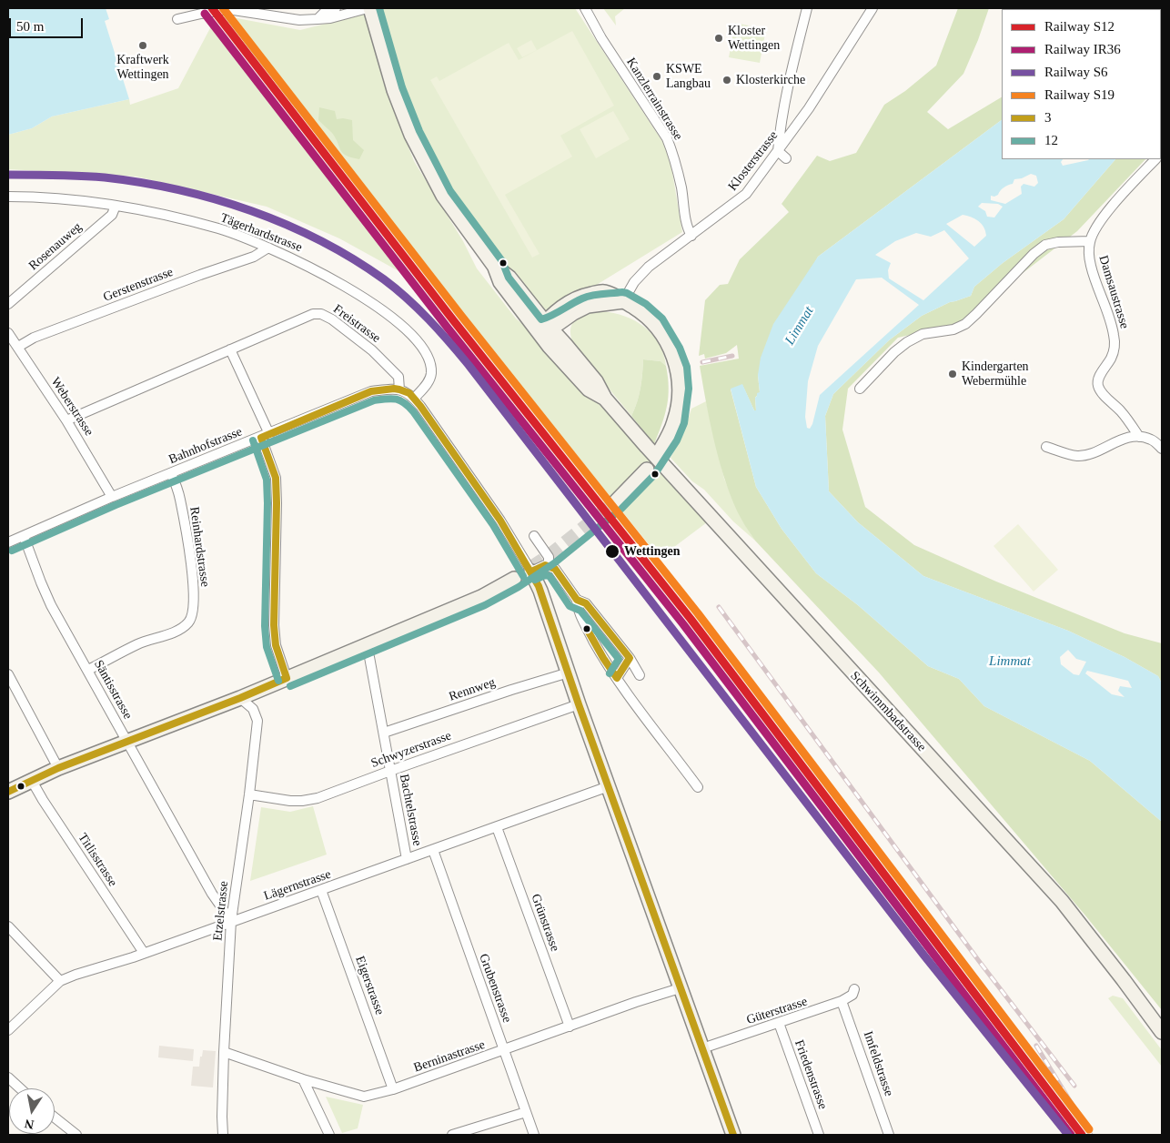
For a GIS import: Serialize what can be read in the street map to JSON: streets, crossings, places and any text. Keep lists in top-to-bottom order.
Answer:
{
  "streets": {
    "street": [
      "Kanzlerrainstrasse",
      "Klosterstrasse",
      "Tägerhardstrasse",
      "Rosenauweg",
      "Gerstenstrasse",
      "Damsaustrasse",
      "Freistrasse",
      "Weberstrasse",
      "Bahnhofstrasse",
      "Reinhardstrasse",
      "Säntisstrasse",
      "Rennweg",
      "Schwimmbadstrasse",
      "Schwyzerstrasse",
      "Bachtelstrasse",
      "Titlisstrasse",
      "Lägernstrasse",
      "Etzelstrasse",
      "Grünstrasse",
      "Eigerstrasse",
      "Grubenstrasse",
      "Güterstrasse",
      "Berninastrasse",
      "Imfeldstrasse",
      "Friedenstrasse"
    ]
  },
  "crossings": [
    ["Kanzlerrainstrasse", "Klosterstrasse"],
    ["Tägerhardstrasse", "Rosenauweg"],
    ["Tägerhardstrasse", "Gerstenstrasse"],
    ["Gerstenstrasse", "Weberstrasse"],
    ["Freistrasse", "Weberstrasse"],
    ["Freistrasse", "Bahnhofstrasse"],
    ["Weberstrasse", "Bahnhofstrasse"],
    ["Bahnhofstrasse", "Reinhardstrasse"],
    ["Bahnhofstrasse", "Säntisstrasse"],
    ["Reinhardstrasse", "Säntisstrasse"],
    ["Säntisstrasse", "Lägernstrasse"],
    ["Säntisstrasse", "Etzelstrasse"],
    ["Rennweg", "Bachtelstrasse"],
    ["Schwyzerstrasse", "Bachtelstrasse"],
    ["Schwyzerstrasse", "Etzelstrasse"],
    ["Bachtelstrasse", "Lägernstrasse"],
    ["Titlisstrasse", "Lägernstrasse"],
    ["Lägernstrasse", "Etzelstrasse"],
    ["Lägernstrasse", "Grünstrasse"],
    ["Lägernstrasse", "Eigerstrasse"],
    ["Lägernstrasse", "Grubenstrasse"],
    ["Etzelstrasse", "Berninastrasse"],
    ["Grünstrasse", "Berninastrasse"],
    ["Eigerstrasse", "Berninastrasse"],
    ["Grubenstrasse", "Berninastrasse"],
    ["Güterstrasse", "Imfeldstrasse"],
    ["Güterstrasse", "Friedenstrasse"]
  ],
  "water": ["Limmat"],
  "places": [
    "Kloster Wettingen",
    "Kraftwerk Wettingen",
    "KSWE Langbau",
    "Klosterkirche",
    "Kindergarten Webermühle",
    "Wettingen"
  ],
  "lines": [
    "rail line S12",
    "rail line S19",
    "transit line 12",
    "rail line IR36",
    "rail line S6",
    "transit line 3"
  ],
  "legend": [
    "Railway S12",
    "Railway IR36",
    "Railway S6",
    "Railway S19",
    "3",
    "12"
  ],
  "scale_bar": "50 m",
  "north": "bottom"
}
